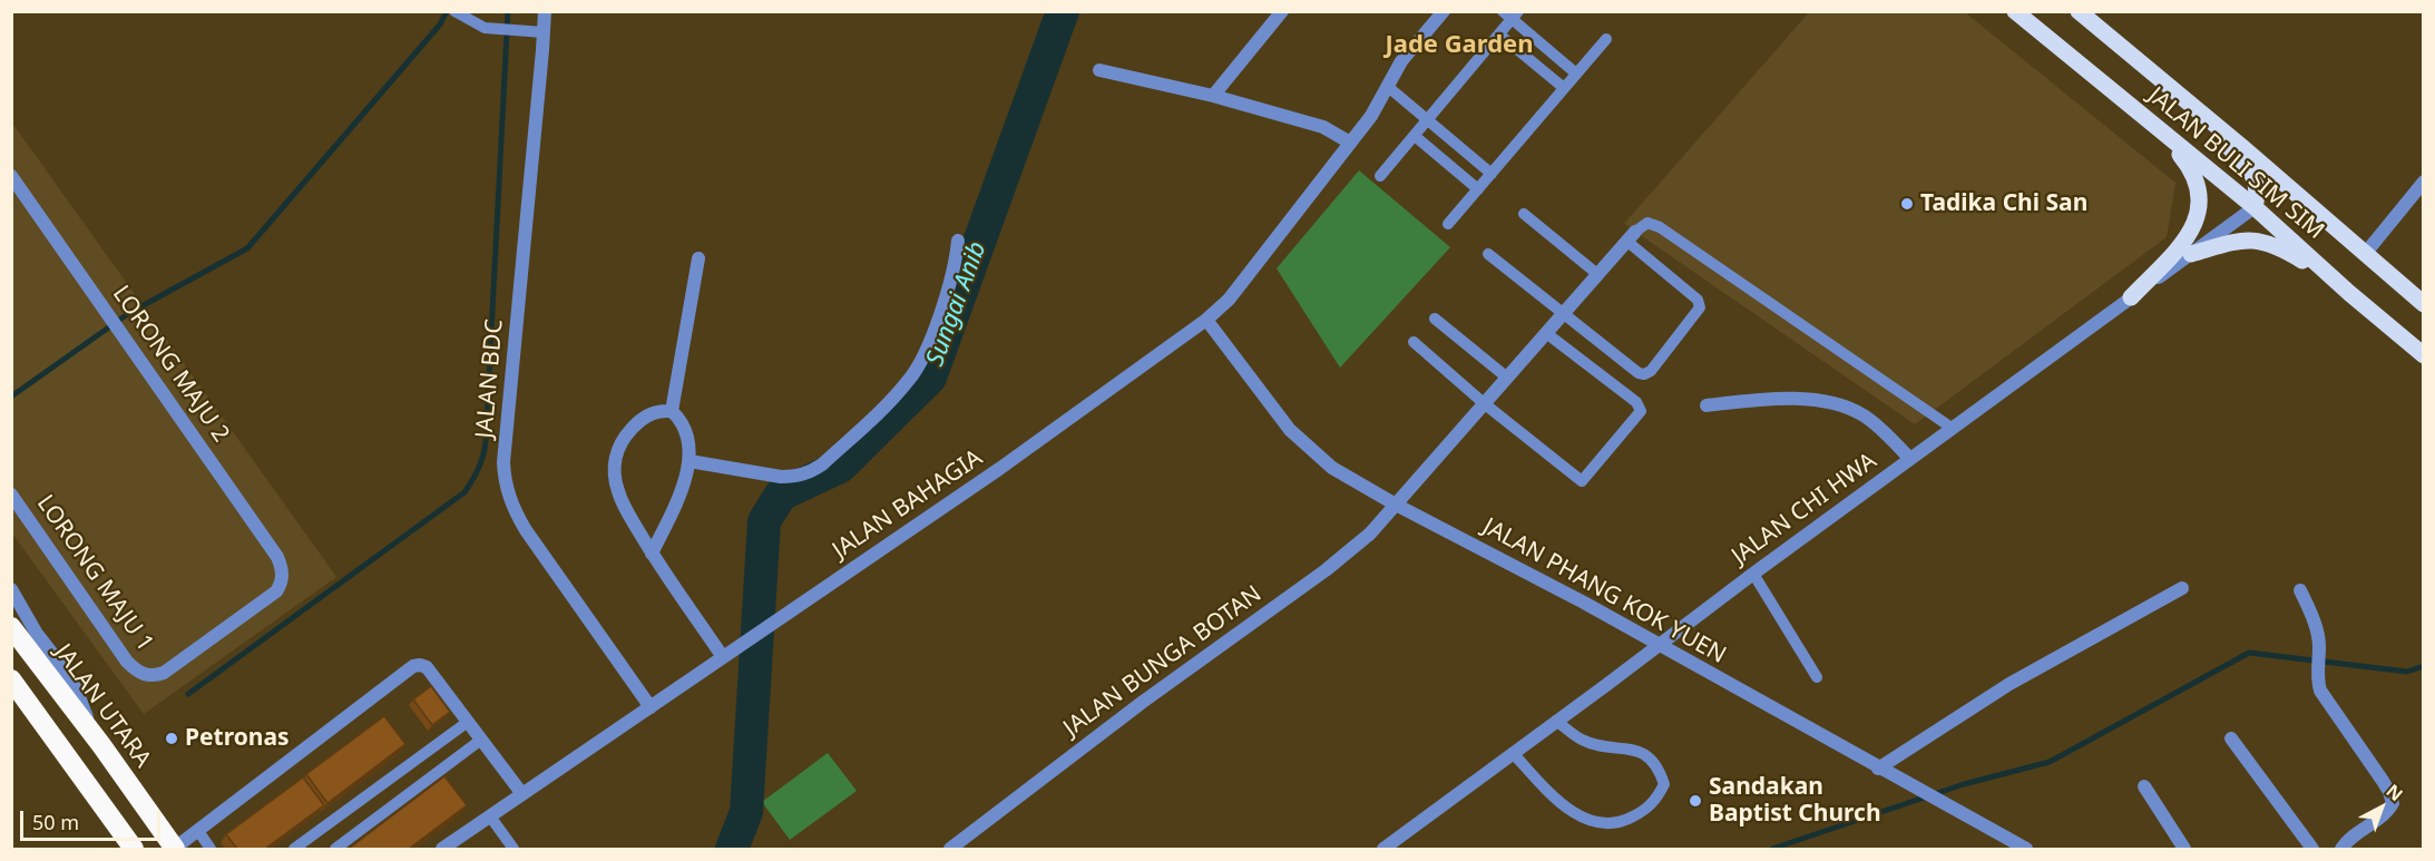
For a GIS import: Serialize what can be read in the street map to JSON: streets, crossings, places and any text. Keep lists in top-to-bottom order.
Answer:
{
  "streets": {
    "highway": ["JALAN UTARA"],
    "main road": ["JALAN BULI SIM SIM"],
    "street": [
      "LORONG MAJU 2",
      "JALAN BDC",
      "JALAN BAHAGIA",
      "JALAN CHI HWA",
      "LORONG MAJU 1",
      "JALAN PHANG KOK YUEN",
      "JALAN BUNGA BOTAN"
    ]
  },
  "crossings": [
    ["JALAN BULI SIM SIM", "JALAN CHI HWA"],
    ["LORONG MAJU 2", "LORONG MAJU 1"],
    ["JALAN BDC", "JALAN BAHAGIA"],
    ["JALAN BAHAGIA", "JALAN PHANG KOK YUEN"],
    ["JALAN CHI HWA", "JALAN PHANG KOK YUEN"],
    ["JALAN PHANG KOK YUEN", "JALAN BUNGA BOTAN"]
  ],
  "districts": ["Jade Garden"],
  "water": ["Sungai Anib"],
  "places": ["Tadika Chi San", "Petronas", "Sandakan Baptist Church"],
  "scale_bar": "50 m",
  "north": "top right"
}
